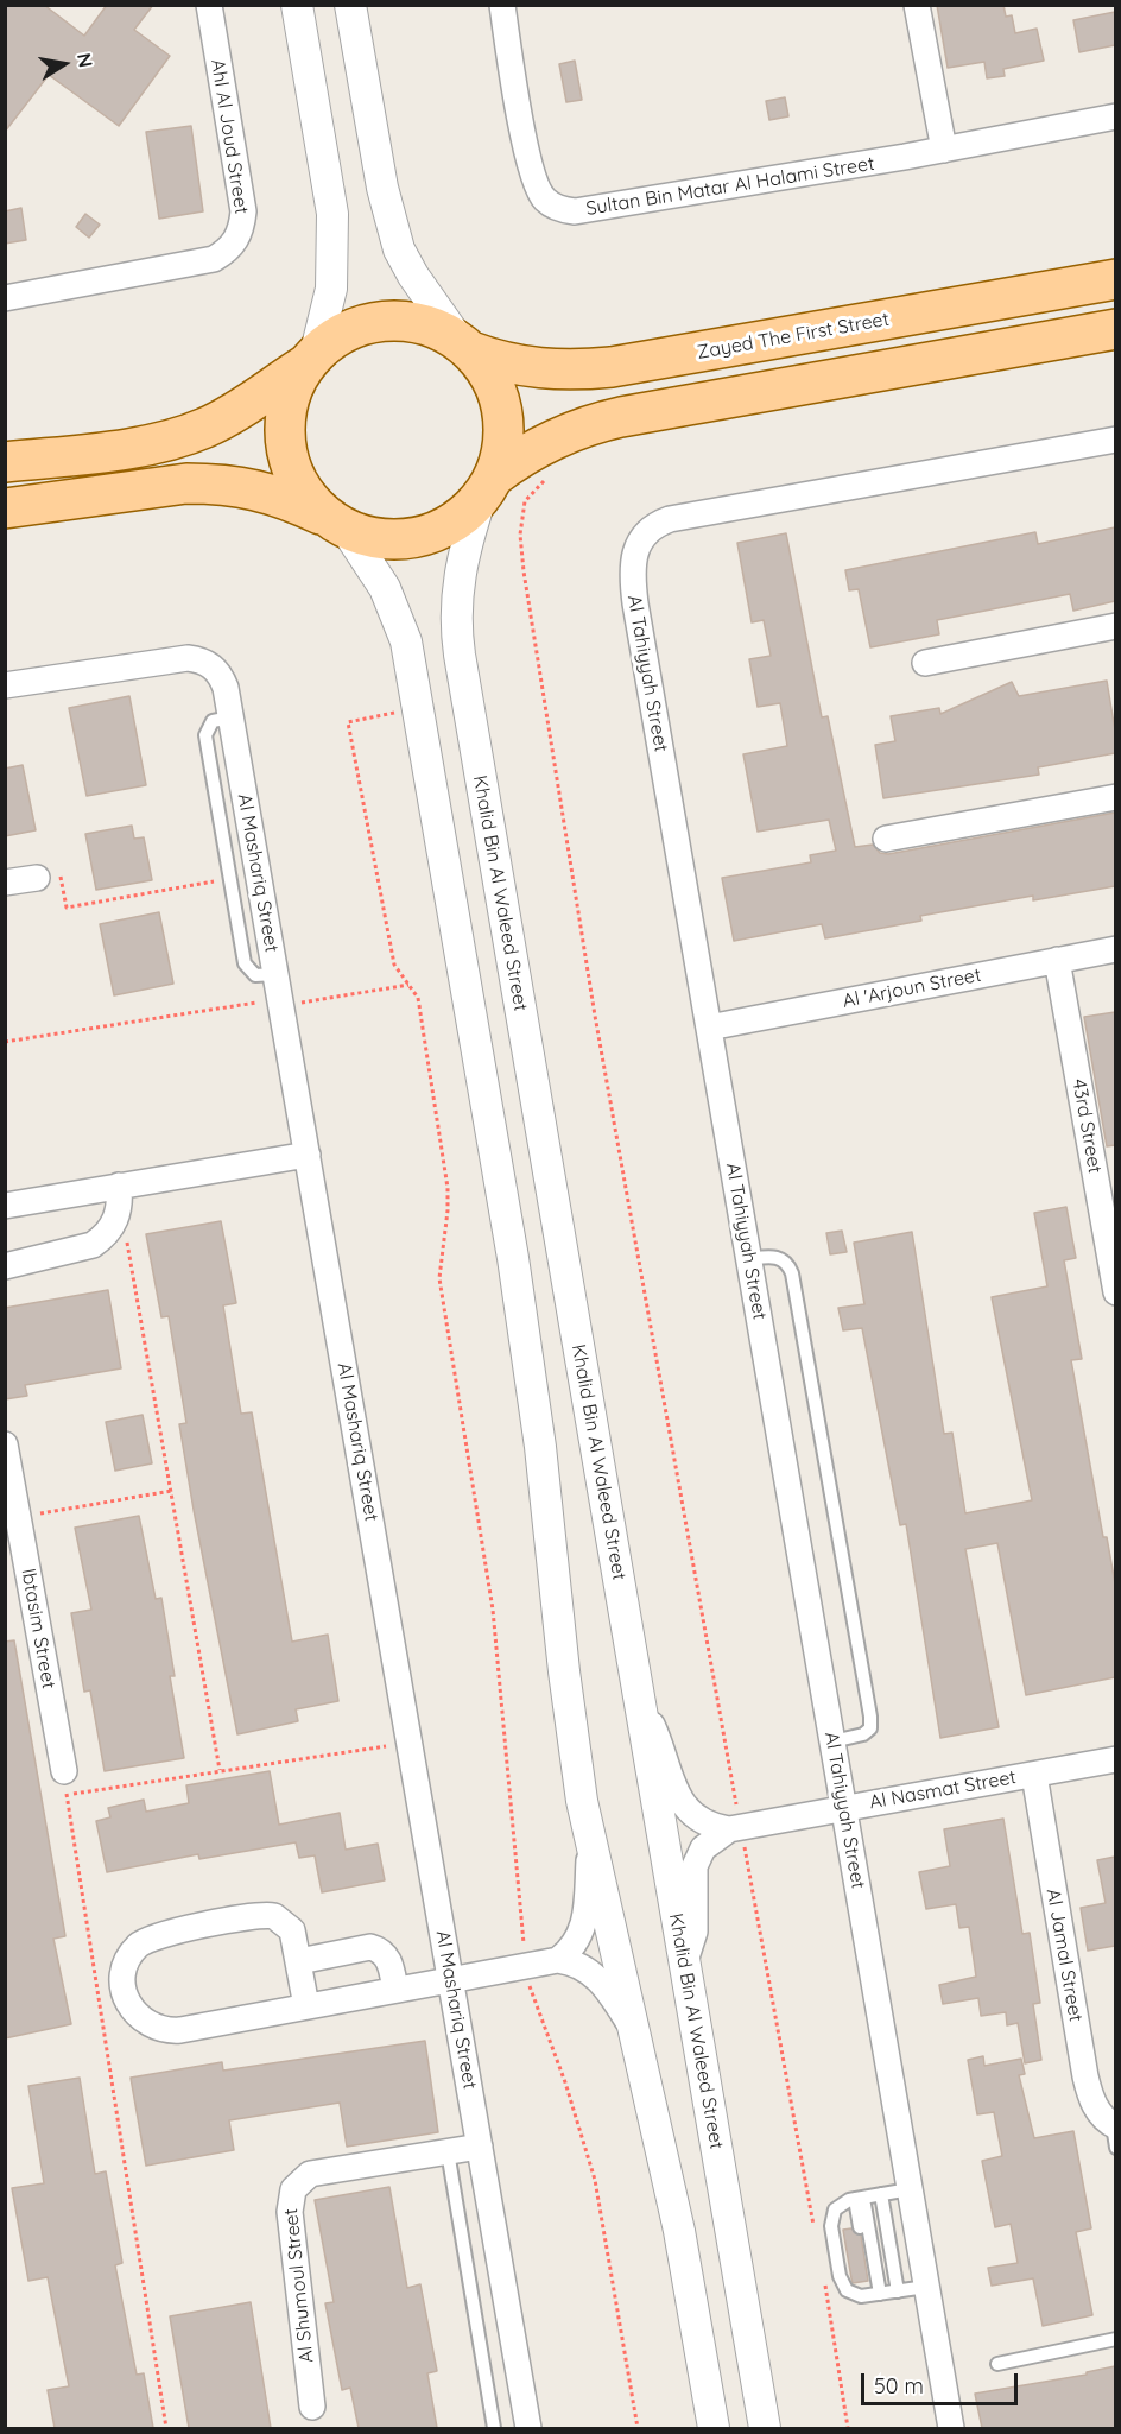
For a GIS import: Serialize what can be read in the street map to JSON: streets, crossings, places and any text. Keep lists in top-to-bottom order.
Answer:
{
  "streets": {
    "main road": ["Zayed The First Street"],
    "street": [
      "Ahl Al Joud Street",
      "Sultan Bin Matar Al Halami Street",
      "Al Tahiyyah Street",
      "Al Mashariq Street",
      "Khalid Bin Al Waleed Street",
      "Al 'Arjoun Street",
      "43rd Street",
      "Ibtasim Street",
      "Al Nasmat Street",
      "Al Jamal Street",
      "Al Shumoul Street"
    ]
  },
  "crossings": [
    ["Zayed The First Street", "Khalid Bin Al Waleed Street"],
    ["Al Tahiyyah Street", "Al 'Arjoun Street"],
    ["Al Tahiyyah Street", "Al Nasmat Street"],
    ["Al Mashariq Street", "Al Shumoul Street"],
    ["Khalid Bin Al Waleed Street", "Al Nasmat Street"],
    ["Al 'Arjoun Street", "43rd Street"],
    ["Al Nasmat Street", "Al Jamal Street"]
  ],
  "scale_bar": "50 m",
  "north": "right"
}
